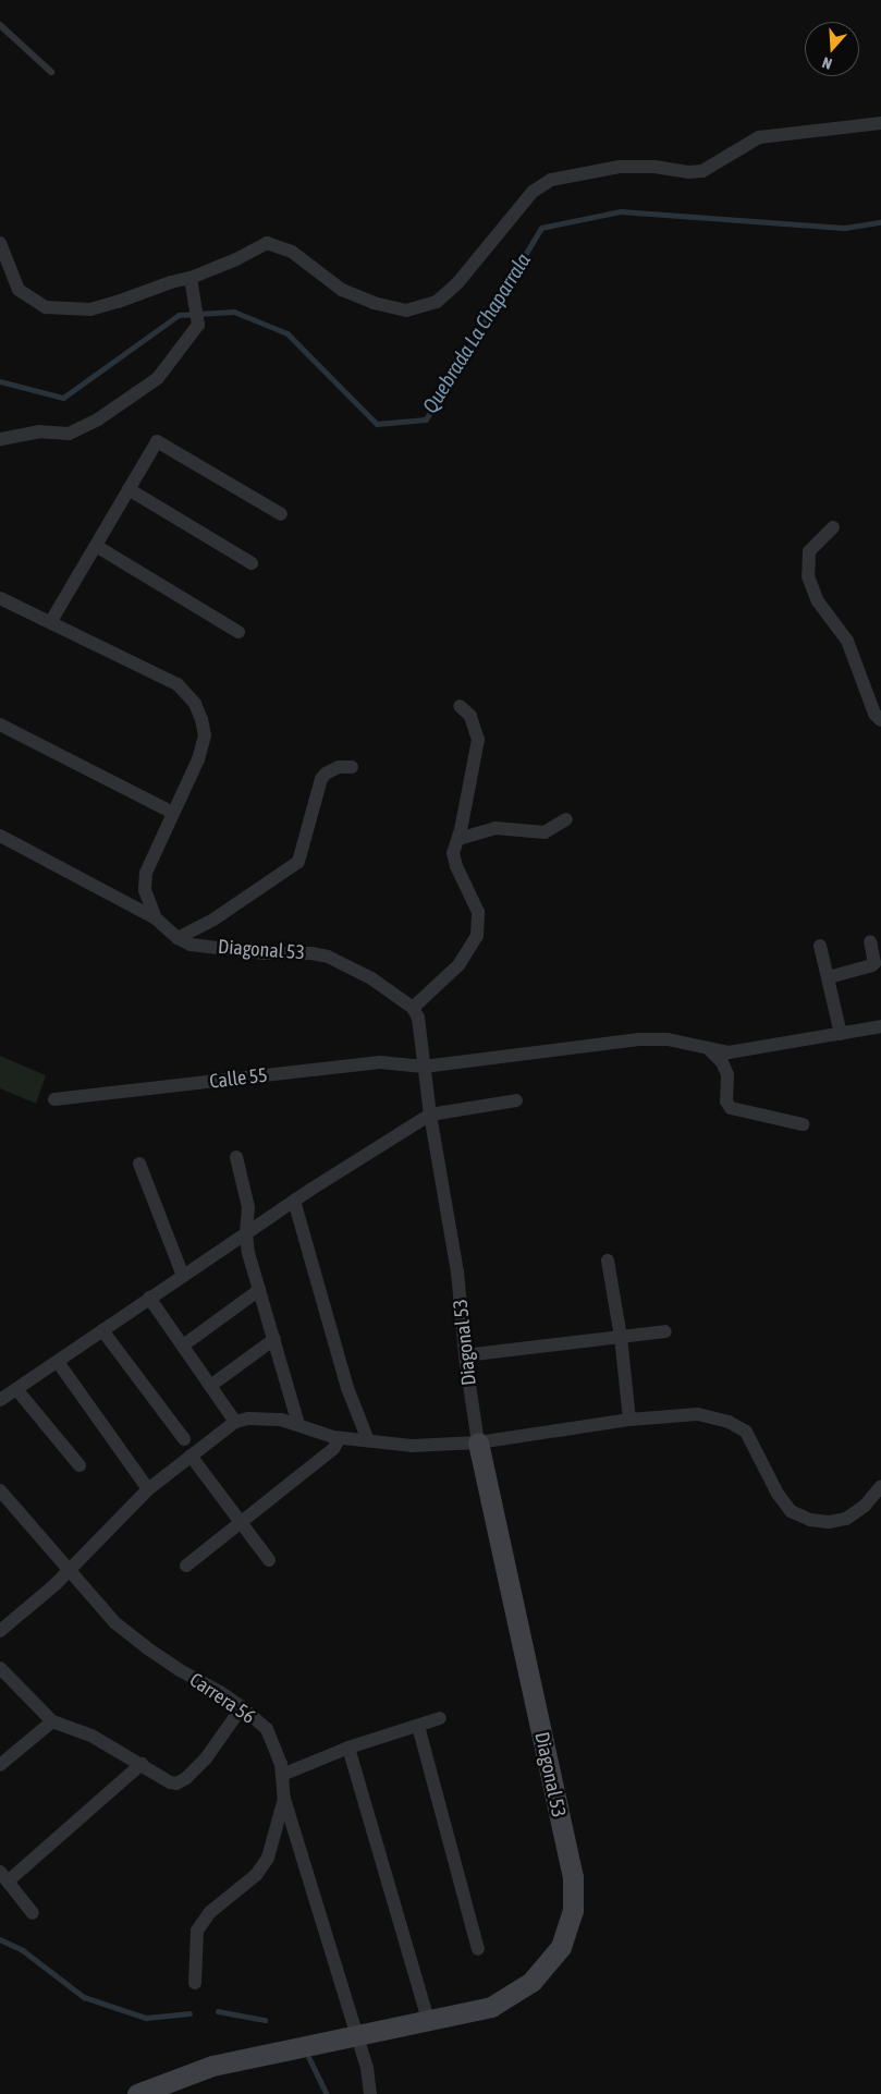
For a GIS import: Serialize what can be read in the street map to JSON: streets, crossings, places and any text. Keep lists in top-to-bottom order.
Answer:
{
  "streets": {
    "street": ["Diagonal 53", "Calle 55", "Carrera 56"]
  },
  "crossings": [
    ["Diagonal 53", "Calle 55"],
    ["Diagonal 53", "Carrera 56"]
  ],
  "water": ["Quebrada La Chaparrala"],
  "north": "bottom"
}
